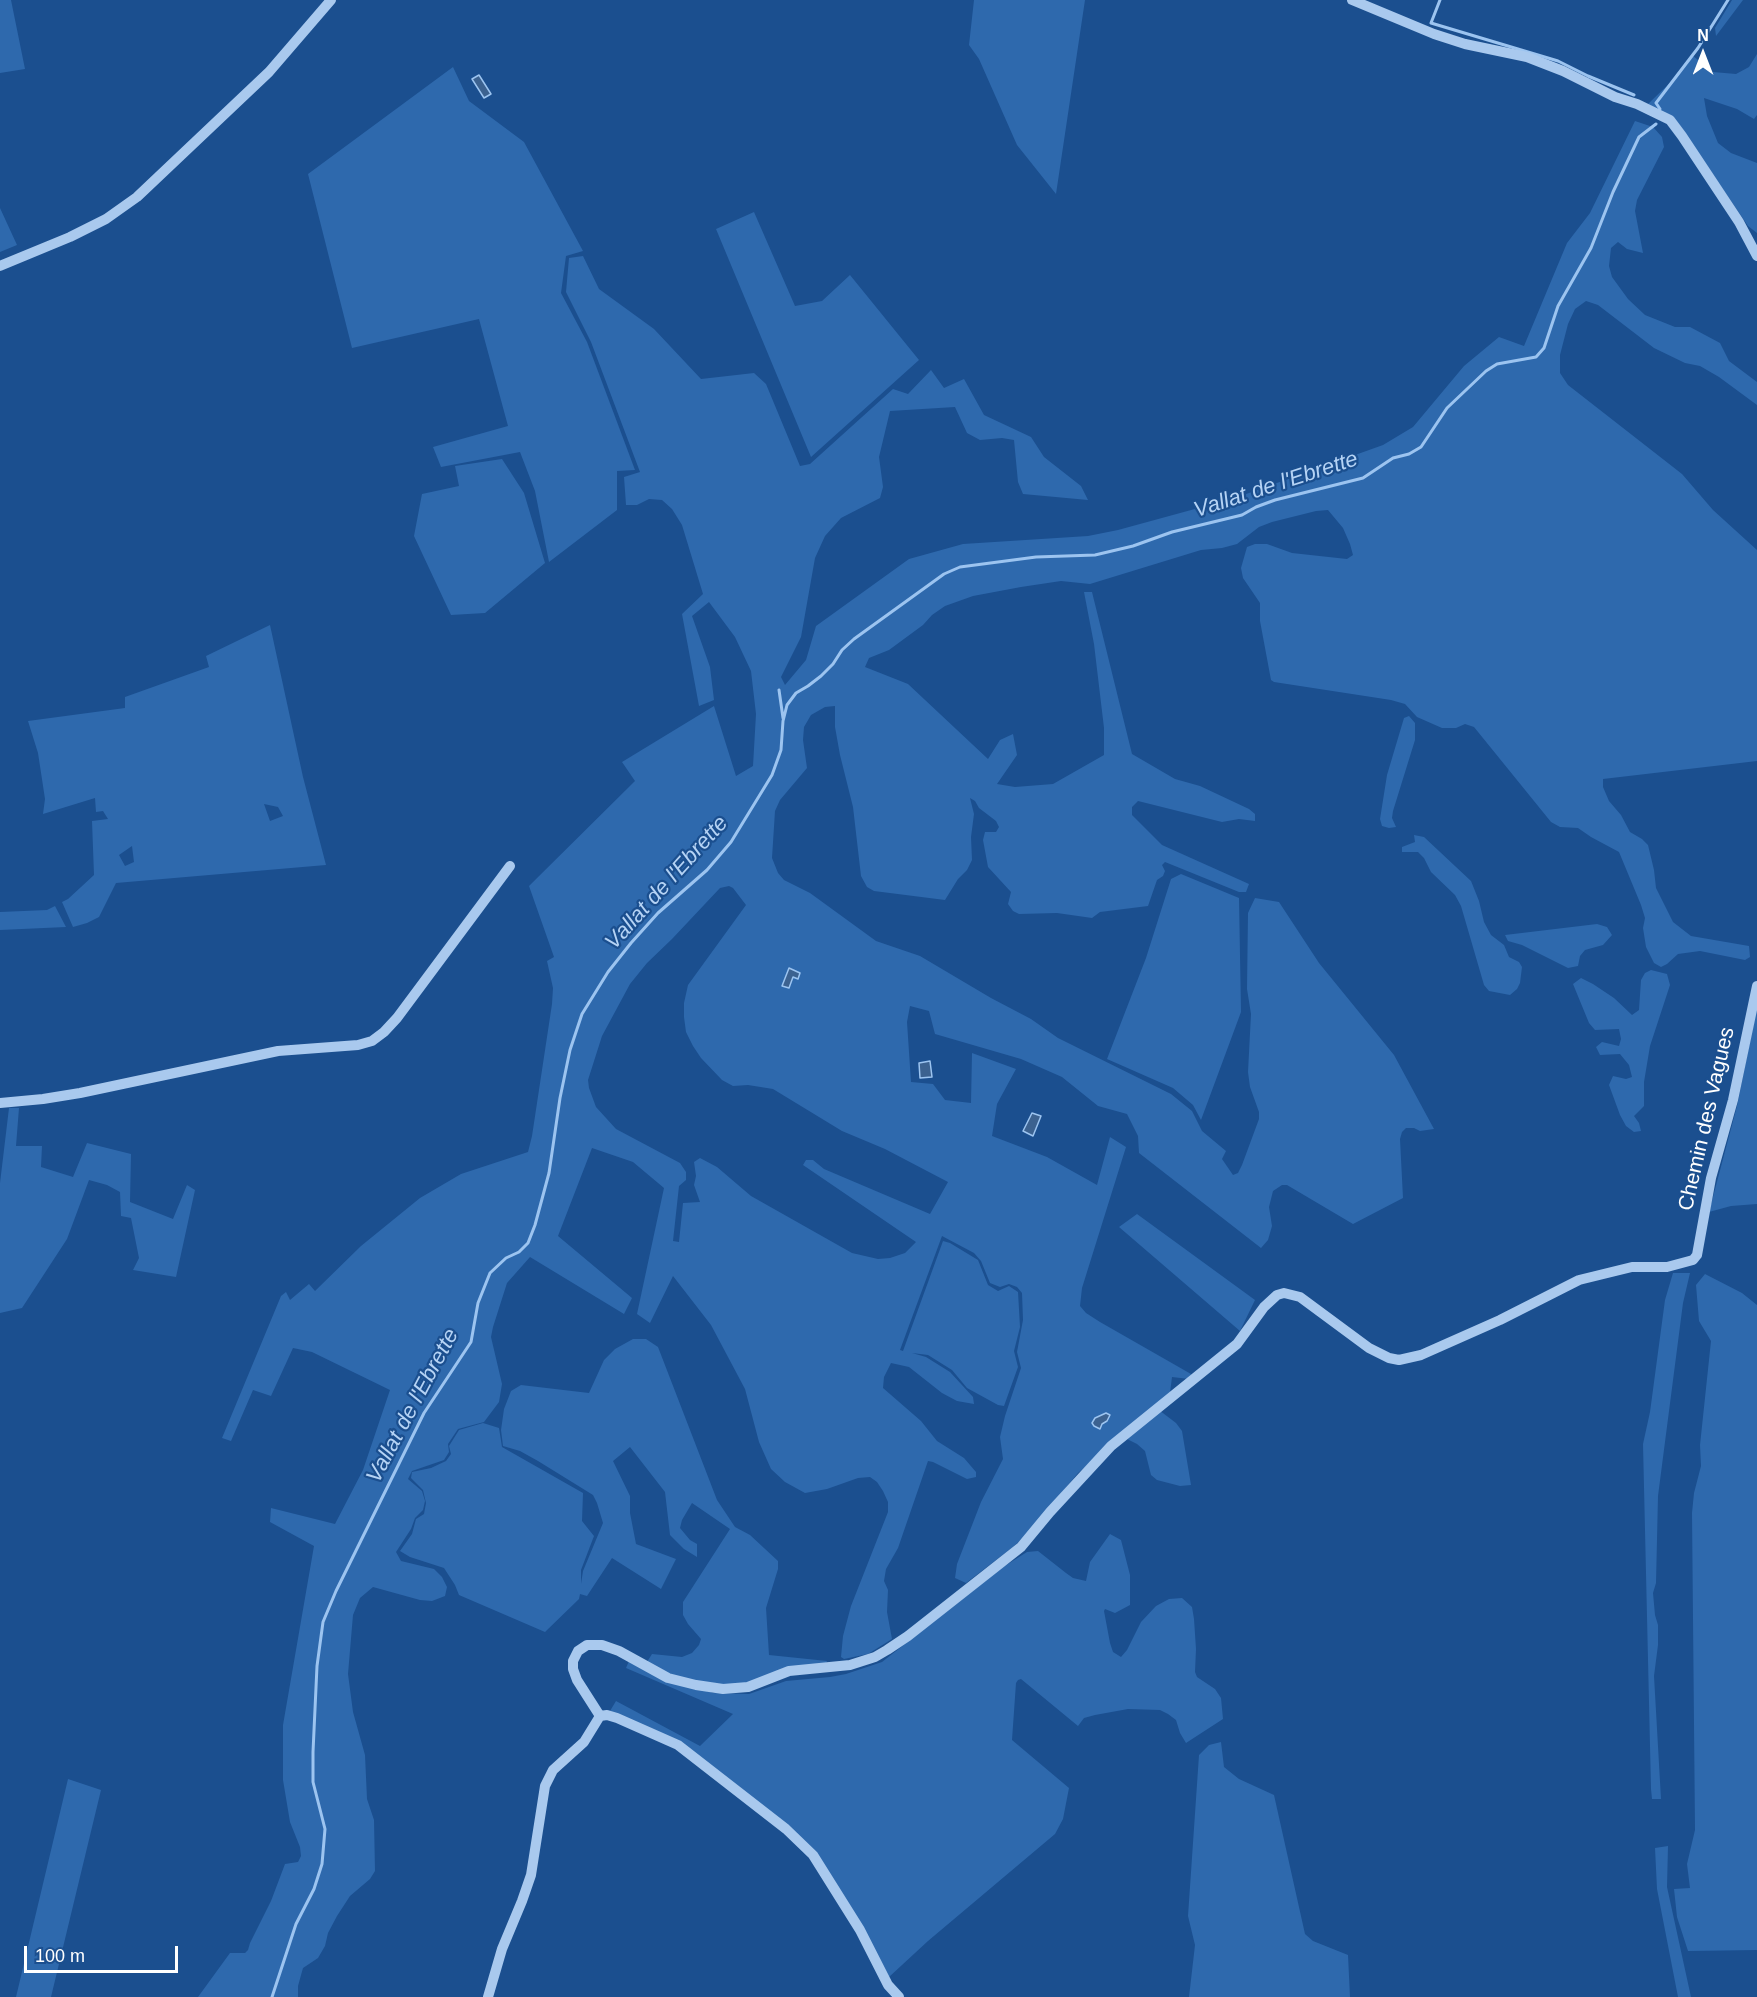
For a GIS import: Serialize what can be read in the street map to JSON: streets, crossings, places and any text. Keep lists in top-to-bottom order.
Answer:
{
  "streets": {
    "street": ["Chemin des Vagues"]
  },
  "water": ["Vallat de l'Ebrette"],
  "scale_bar": "100 m",
  "north": "top"
}
